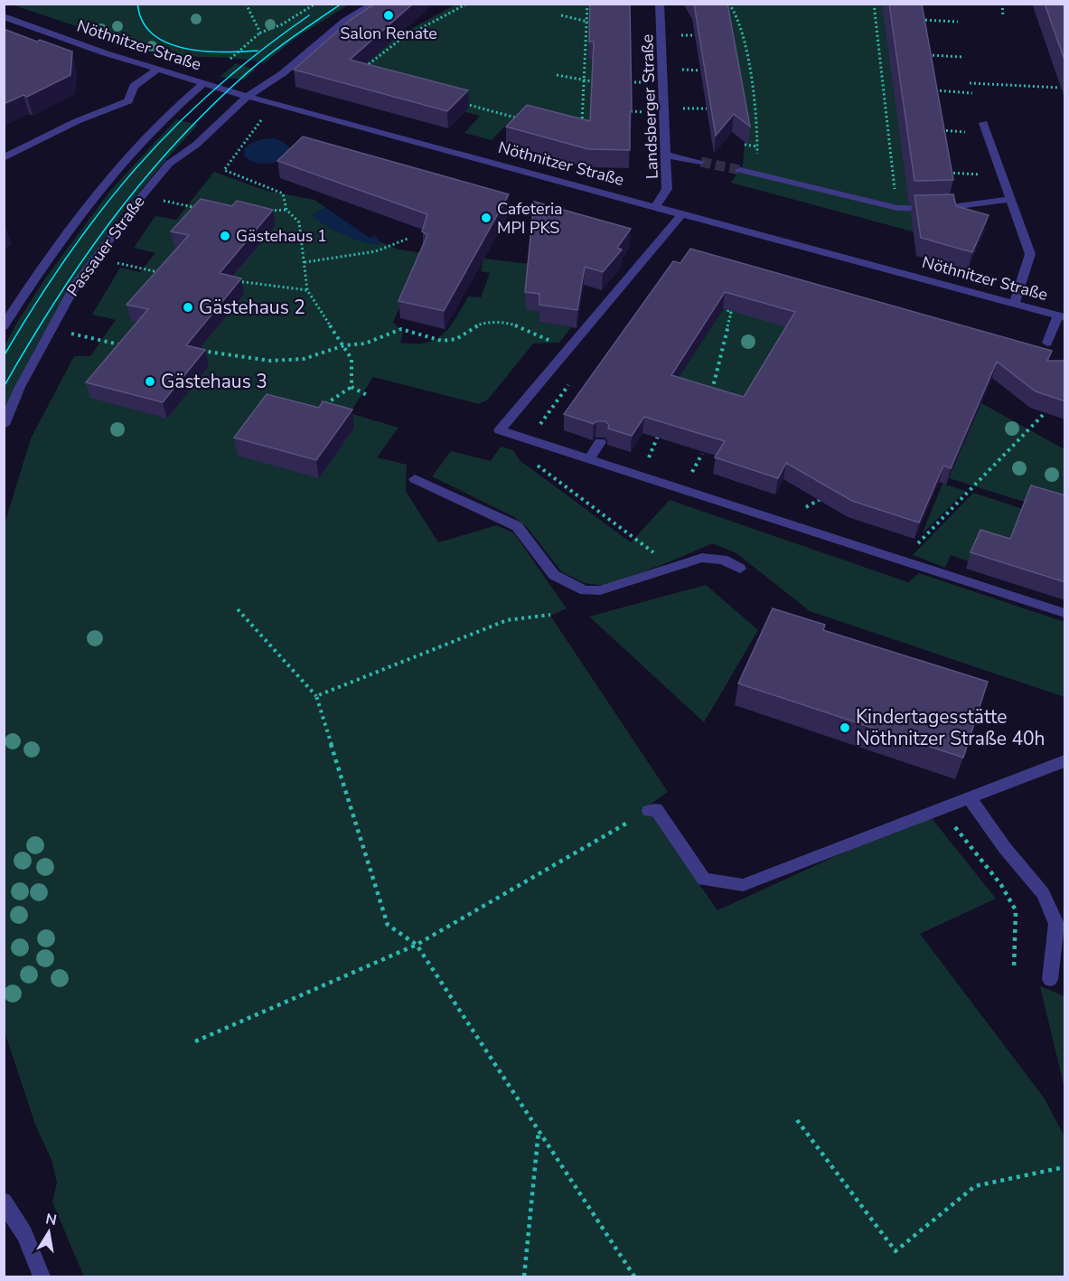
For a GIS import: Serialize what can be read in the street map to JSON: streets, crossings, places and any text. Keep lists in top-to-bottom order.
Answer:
{
  "streets": {
    "street": ["Nöthnitzer Straße", "Landsberger Straße", "Passauer Straße"]
  },
  "crossings": [
    ["Nöthnitzer Straße", "Landsberger Straße"],
    ["Nöthnitzer Straße", "Passauer Straße"]
  ],
  "places": [
    "Salon Renate",
    "Cafeteria MPI PKS",
    "Gästehaus 1",
    "Gästehaus 2",
    "Gästehaus 3",
    "Kindertagesstätte Nöthnitzer Straße 40h"
  ],
  "north": "top"
}
